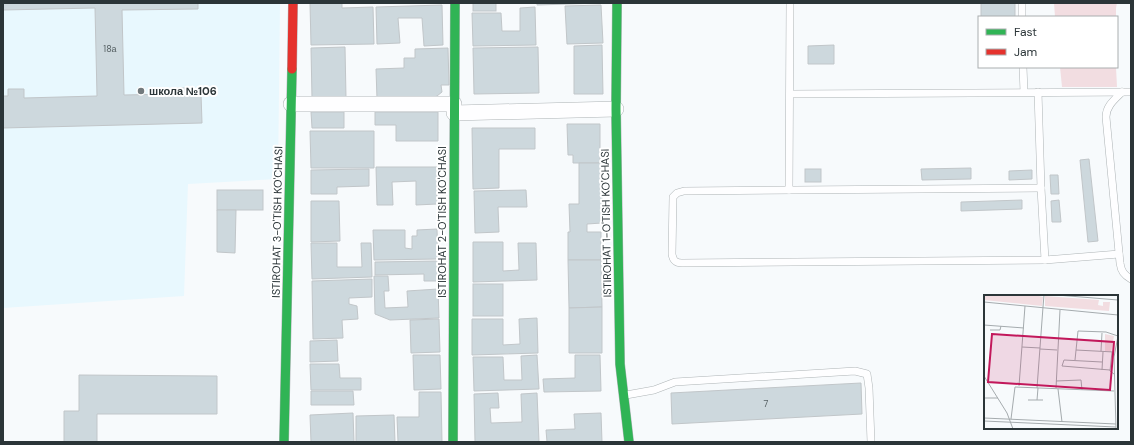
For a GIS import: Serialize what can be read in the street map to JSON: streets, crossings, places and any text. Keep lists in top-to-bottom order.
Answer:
{
  "streets": {
    "street": ["ISTIROHAT 3-O'TISH KO'CHASI", "ISTIROHAT 2-O'TISH KO'CHASI", "ISTIROHAT 1-O'TISH KO'CHASI"]
  },
  "places": ["школа №106"],
  "house_numbers": ["18а", "7"],
  "legend": ["Fast", "Jam"]
}
